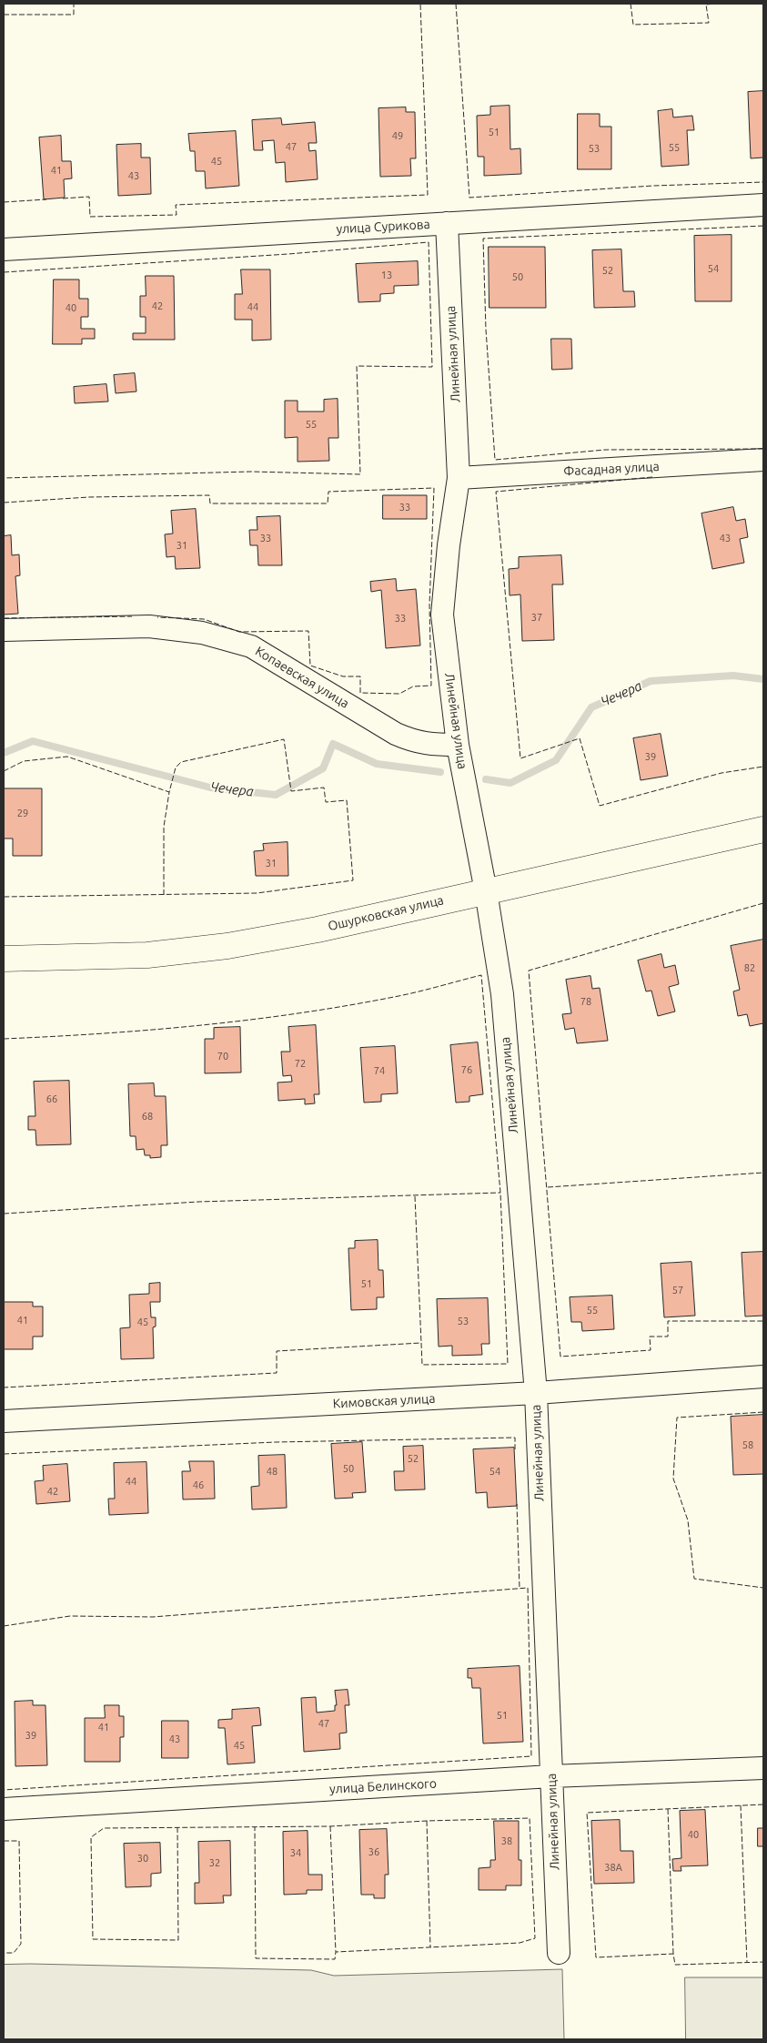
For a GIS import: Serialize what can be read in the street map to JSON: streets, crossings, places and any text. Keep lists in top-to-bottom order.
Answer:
{
  "streets": {
    "street": [
      "улица Сурикова",
      "Линейная улица",
      "Фасадная улица",
      "Копаевская улица",
      "Ошурковская улица",
      "Кимовская улица",
      "улица Белинского"
    ]
  },
  "crossings": [
    ["улица Сурикова", "Линейная улица"],
    ["Линейная улица", "Фасадная улица"],
    ["Линейная улица", "Копаевская улица"],
    ["Линейная улица", "Ошурковская улица"],
    ["Линейная улица", "Кимовская улица"],
    ["Линейная улица", "улица Белинского"]
  ],
  "water": ["Чечера"],
  "house_numbers": [
    "51",
    "49",
    "47",
    "55",
    "53",
    "45",
    "41",
    "43",
    "54",
    "52",
    "13",
    "50",
    "42",
    "44",
    "40",
    "55",
    "33",
    "33",
    "43",
    "31",
    "37",
    "33",
    "39",
    "29",
    "31",
    "82",
    "78",
    "70",
    "72",
    "76",
    "74",
    "66",
    "68",
    "51",
    "57",
    "55",
    "41",
    "53",
    "45",
    "58",
    "52",
    "50",
    "48",
    "54",
    "44",
    "46",
    "42",
    "51",
    "47",
    "41",
    "39",
    "43",
    "45",
    "40",
    "38",
    "36",
    "34",
    "30",
    "32",
    "38А"
  ]
}
